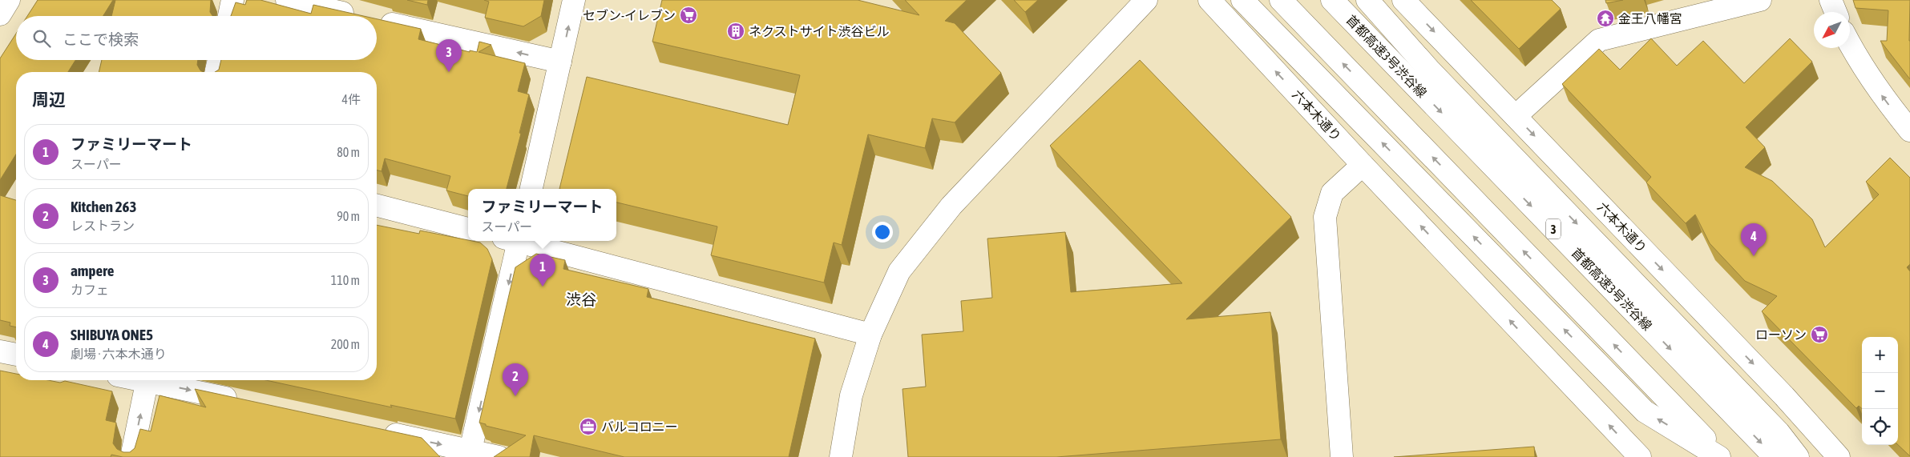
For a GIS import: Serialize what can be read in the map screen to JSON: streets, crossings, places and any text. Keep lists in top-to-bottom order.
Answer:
{
  "streets": {
    "main road": ["首都高速3号渋谷線", "六本木通り", "3"]
  },
  "districts": ["渋谷"],
  "places": {
    "supermarket": ["セブン-イレブン", "ローソン"],
    "temple": ["金王八幡宮"],
    "building": ["ネクストサイト渋谷ビル"],
    "office": ["バルコロニー"]
  },
  "north": "bottom left",
  "page": {
    "search": "ここで検索",
    "pins": [
      "3",
      "4",
      "1",
      "2"
    ],
    "heading": ["周辺", "4件"],
    "list": [
      {
        "mark": "1",
        "name": "ファミリーマート",
        "note": "スーパー",
        "value": "80 m"
      },
      {
        "mark": "2",
        "name": "Kitchen 263",
        "note": "レストラン",
        "value": "90 m"
      },
      {
        "mark": "3",
        "name": "ampere",
        "note": "カフェ",
        "value": "110 m"
      },
      {
        "mark": "4",
        "name": "SHIBUYA ONE5",
        "note": "劇場 · 六本木通り",
        "value": "200 m"
      }
    ],
    "popup": ["ファミリーマート", "スーパー"],
    "map_buttons": ["+", "−"]
  }
}
